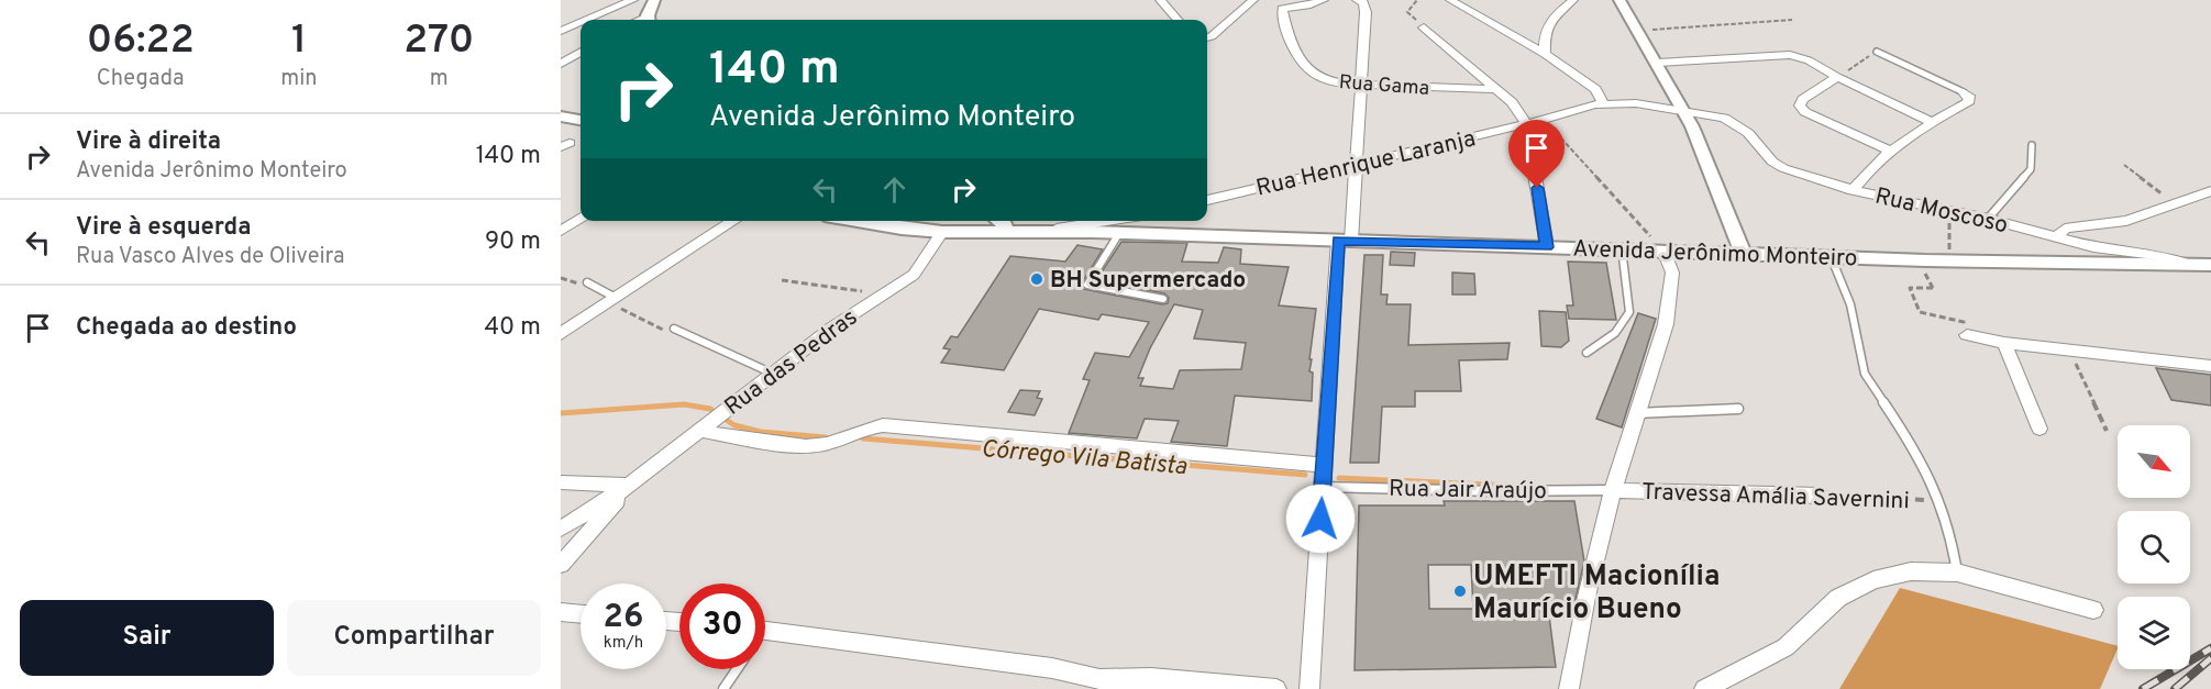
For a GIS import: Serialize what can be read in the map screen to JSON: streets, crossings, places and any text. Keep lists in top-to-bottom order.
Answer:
{
  "streets": {
    "street": [
      "Rua Gama",
      "Rua Henrique Laranja",
      "Rua Moscoso",
      "Avenida Jerônimo Monteiro",
      "Rua das Pedras",
      "Travessa Amália Savernini"
    ],
    "lane": ["Rua Jair Araújo"]
  },
  "crossings": [
    ["Rua Henrique Laranja", "Rua Moscoso"],
    ["Rua Moscoso", "Avenida Jerônimo Monteiro"],
    ["Avenida Jerônimo Monteiro", "Rua das Pedras"],
    ["Rua Jair Araújo", "Travessa Amália Savernini"]
  ],
  "water": ["Córrego Vila Batista"],
  "places": ["BH Supermercado", "UMEFTI Macionília Maurício Bueno"],
  "north": "bottom right",
  "page": {
    "eta": [
      "06:22",
      "Chegada",
      "1",
      "min",
      "270",
      "m"
    ],
    "turn": ["140 m", "Avenida Jerônimo Monteiro"],
    "list": [
      {
        "name": "Vire à direita",
        "note": "Avenida Jerônimo Monteiro",
        "value": "140 m"
      },
      {
        "name": "Vire à esquerda",
        "note": "Rua Vasco Alves de Oliveira",
        "value": "90 m"
      },
      {
        "name": "Chegada ao destino",
        "value": "40 m"
      }
    ],
    "speed": "26 km/h",
    "limit": "30",
    "buttons": ["Sair", "Compartilhar"]
  }
}
